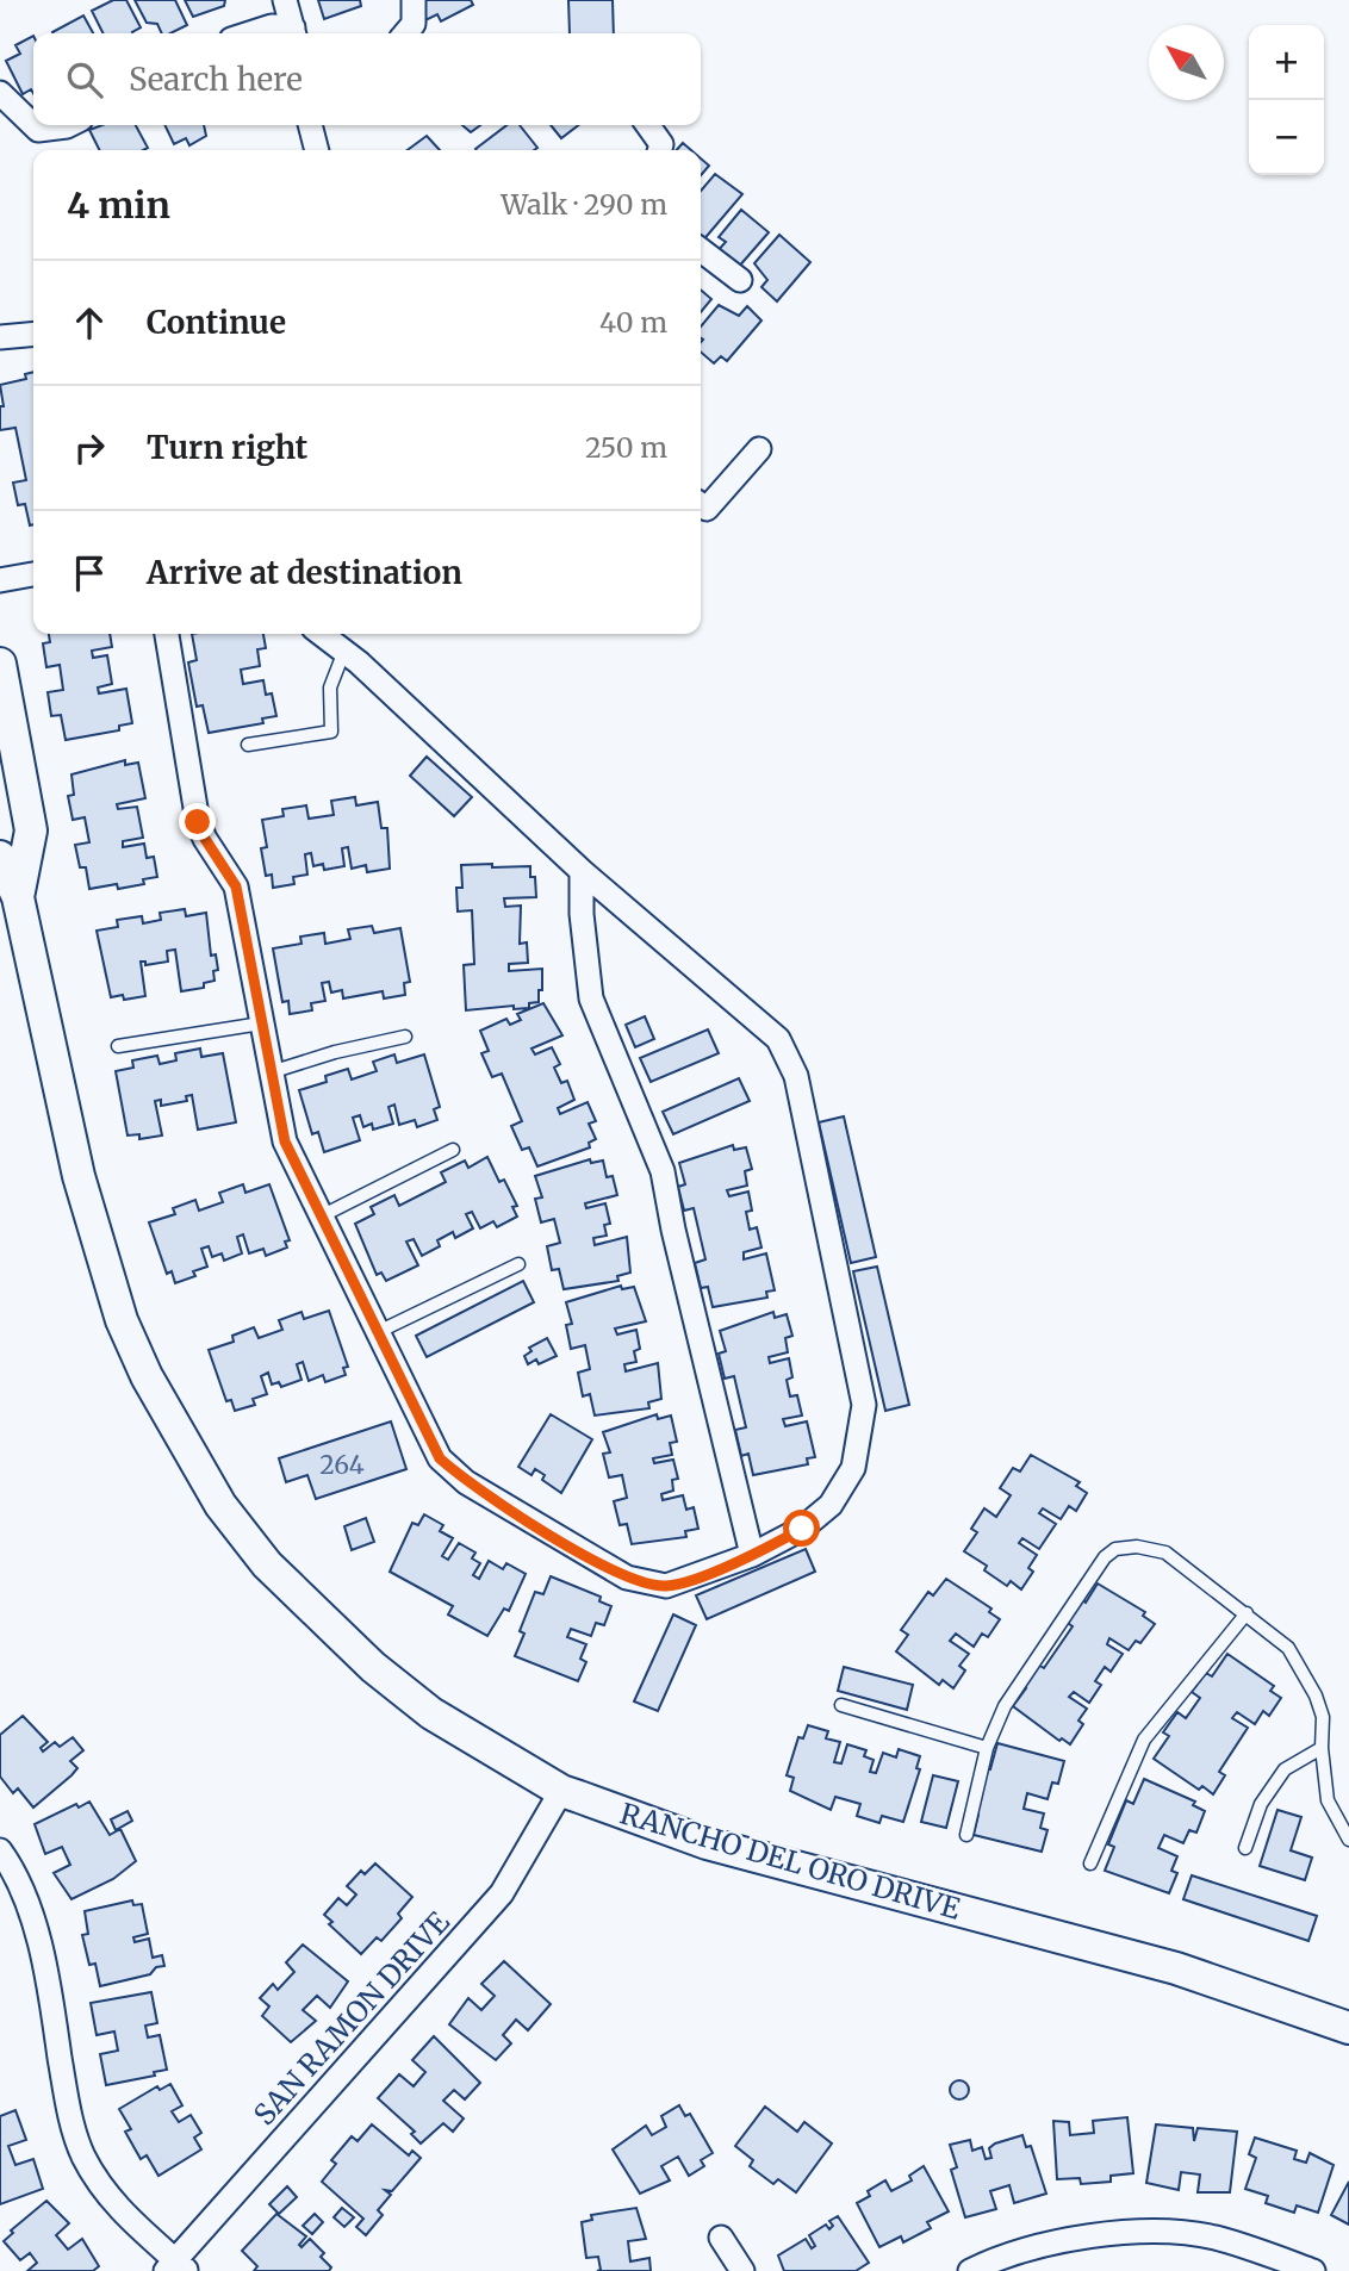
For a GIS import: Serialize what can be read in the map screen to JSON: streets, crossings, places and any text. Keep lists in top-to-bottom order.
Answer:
{
  "streets": {
    "main road": ["RANCHO DEL ORO DRIVE"],
    "street": ["SAN RAMON DRIVE"]
  },
  "crossings": [
    ["RANCHO DEL ORO DRIVE", "SAN RAMON DRIVE"]
  ],
  "house_numbers": ["264"],
  "north": "top left",
  "page": {
    "map_buttons": ["+", "−"],
    "search": "Search here",
    "heading": ["4 min", "Walk · 290 m"],
    "list": [
      ["Continue", "40 m"],
      ["Turn right", "250 m"],
      "Arrive at destination"
    ]
  }
}
